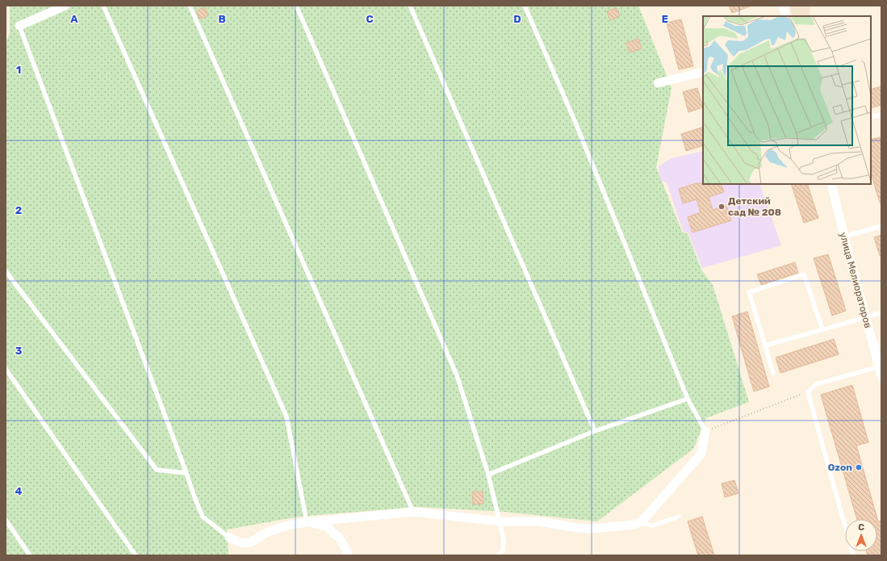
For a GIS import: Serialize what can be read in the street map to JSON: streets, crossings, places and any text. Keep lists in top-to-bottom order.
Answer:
{
  "streets": {
    "street": ["улица Мелиораторов"]
  },
  "places": ["Детский сад № 208", "Ozon"],
  "north": "top",
  "grid": {
    "columns": [
      "A",
      "B",
      "C",
      "D",
      "E"
    ],
    "rows": [
      "1",
      "2",
      "3",
      "4"
    ]
  }
}
